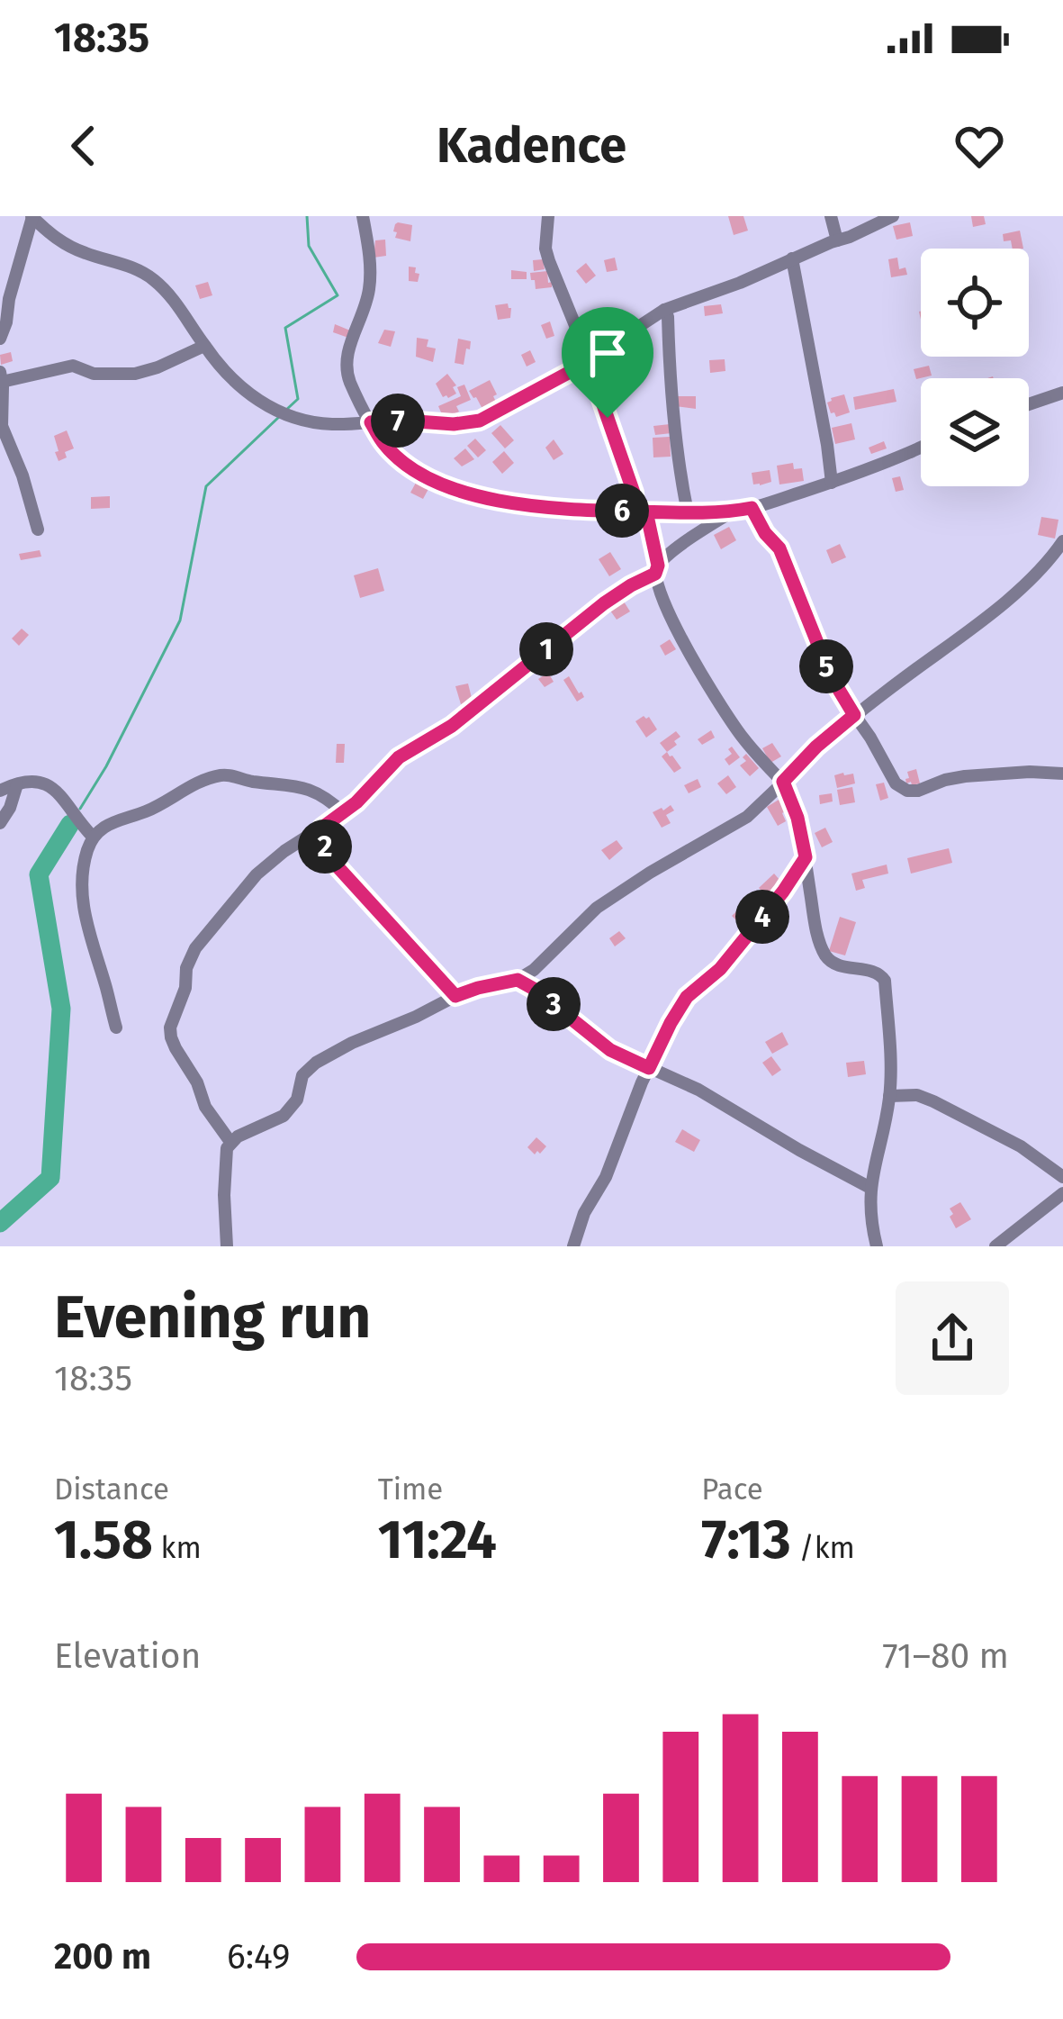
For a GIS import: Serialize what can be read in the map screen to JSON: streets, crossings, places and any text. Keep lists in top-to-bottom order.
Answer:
{
  "page": {
    "status": "18:35",
    "header": "Kadence",
    "pins": [
      "7",
      "6",
      "1",
      "5",
      "2",
      "4",
      "3"
    ],
    "heading": ["Evening run", "18:35"],
    "stats": [
      ["Distance", "1.58 km"],
      ["Time", "11:24"],
      ["Pace", "7:13 /km"]
    ],
    "chart": ["Elevation", "71–80 m"],
    "list": [
      {
        "name": "200 m",
        "note": "6:49"
      }
    ]
  }
}
